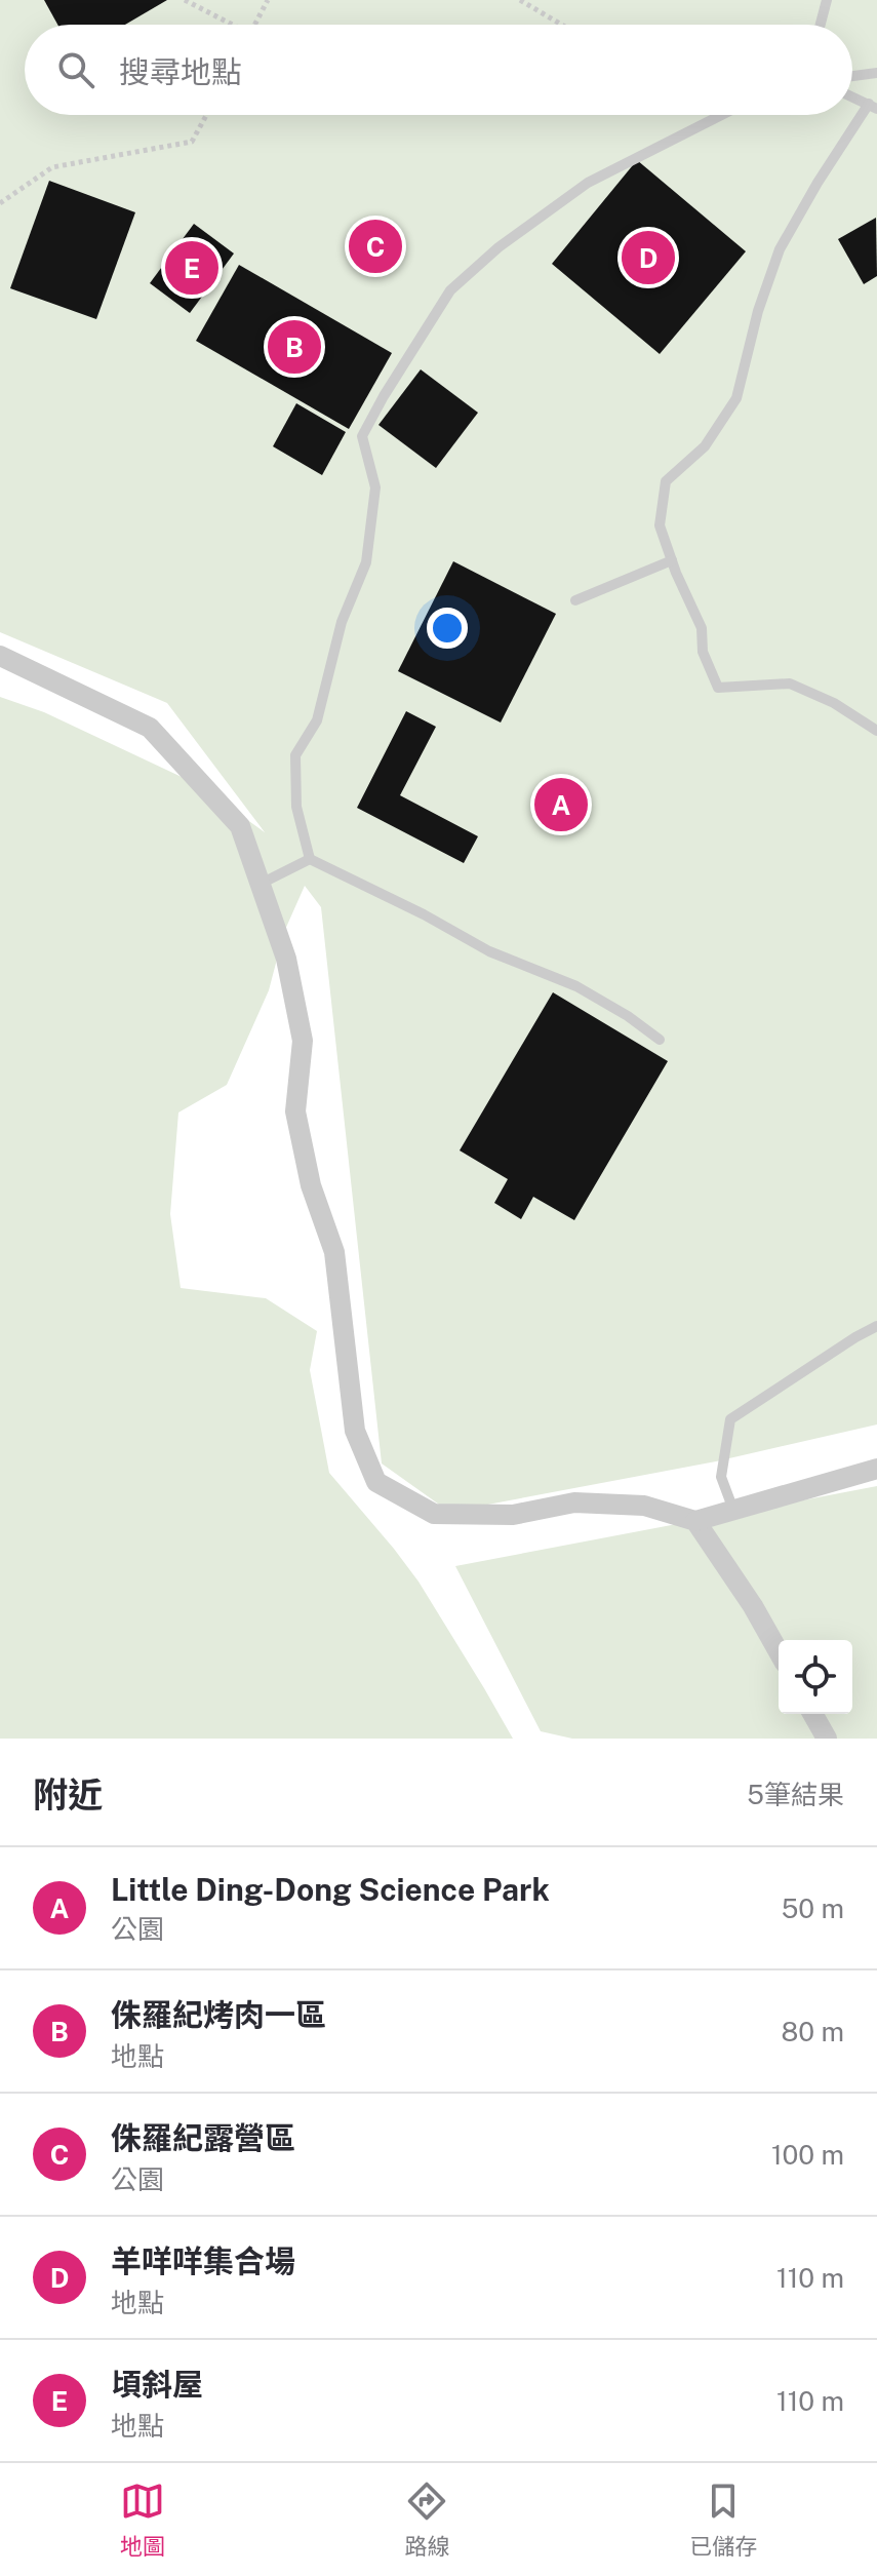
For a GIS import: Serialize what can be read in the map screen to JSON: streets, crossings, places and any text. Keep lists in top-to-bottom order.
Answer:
{
  "page": {
    "search": "搜尋地點",
    "pins": [
      "C",
      "D",
      "E",
      "B",
      "A"
    ],
    "heading": ["附近", "5筆結果"],
    "list": [
      {
        "mark": "A",
        "name": "Little Ding-Dong Science Park",
        "note": "公園",
        "value": "50 m"
      },
      {
        "mark": "B",
        "name": "侏羅紀烤肉一區",
        "note": "地點",
        "value": "80 m"
      },
      {
        "mark": "C",
        "name": "侏羅紀露營區",
        "note": "公園",
        "value": "100 m"
      },
      {
        "mark": "D",
        "name": "羊咩咩集合場",
        "note": "地點",
        "value": "110 m"
      },
      {
        "mark": "E",
        "name": "頃斜屋",
        "note": "地點",
        "value": "110 m"
      }
    ],
    "nav": ["地圖", "路線", "已儲存"]
  }
}
